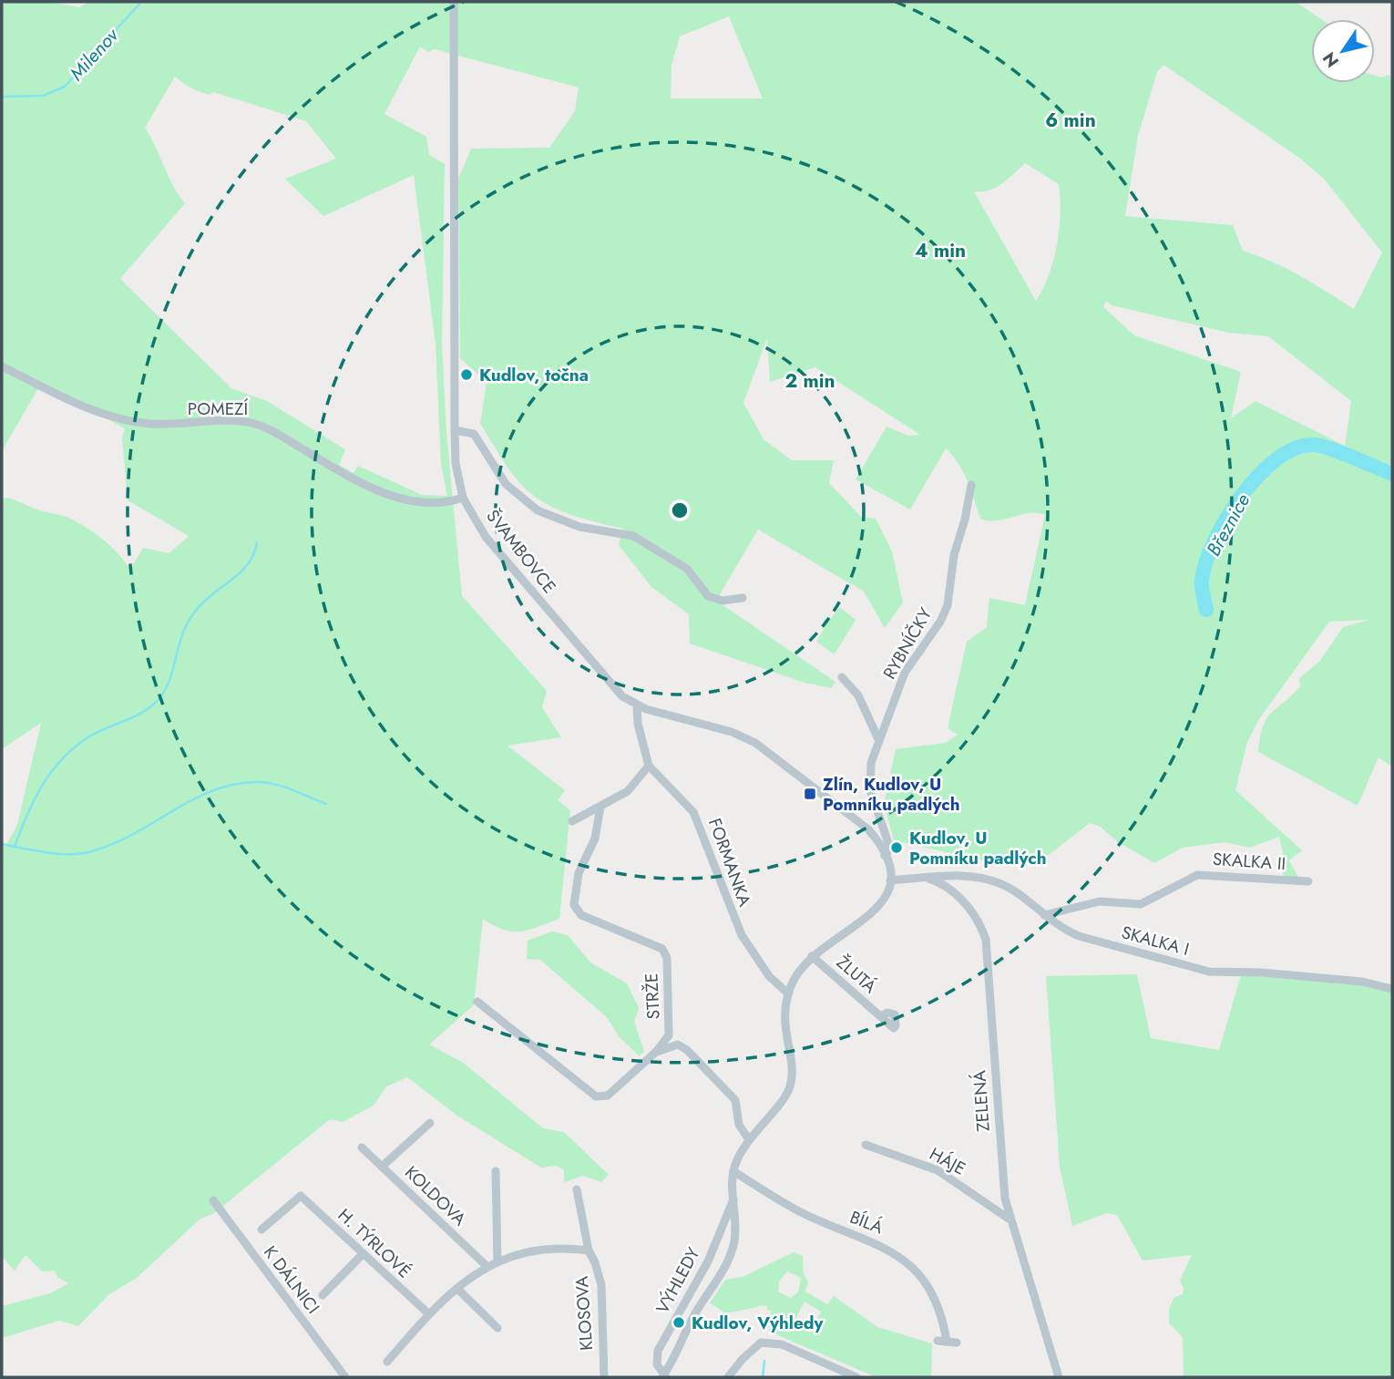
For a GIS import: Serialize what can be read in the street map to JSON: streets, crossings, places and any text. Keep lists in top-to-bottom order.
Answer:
{
  "streets": {
    "street": [
      "POMEZÍ",
      "ŠVAMBOVCE",
      "RYBNÍČKY",
      "SKALKA II",
      "FORMANKA",
      "SKALKA I",
      "ŽLUTÁ",
      "STRŽE",
      "ZELENÁ",
      "HÁJE",
      "KOLDOVA",
      "BÍLÁ",
      "H. TÝRLOVÉ",
      "K DÁLNICI",
      "VÝHLEDY",
      "KLOSOVA"
    ]
  },
  "crossings": [
    ["POMEZÍ", "ŠVAMBOVCE"],
    ["ŠVAMBOVCE", "RYBNÍČKY"],
    ["ŠVAMBOVCE", "FORMANKA"],
    ["SKALKA II", "SKALKA I"],
    ["SKALKA I", "ZELENÁ"],
    ["ZELENÁ", "HÁJE"]
  ],
  "water": ["Milenov", "Březnice"],
  "places": {
    "other": ["Kudlov, točna", "Kudlov, U Pomníku padlých", "Kudlov, Výhledy"],
    "transit": ["Zlín, Kudlov, U Pomníku padlých"]
  },
  "north": "bottom left",
  "rings": ["6 min", "4 min", "2 min"]
}
